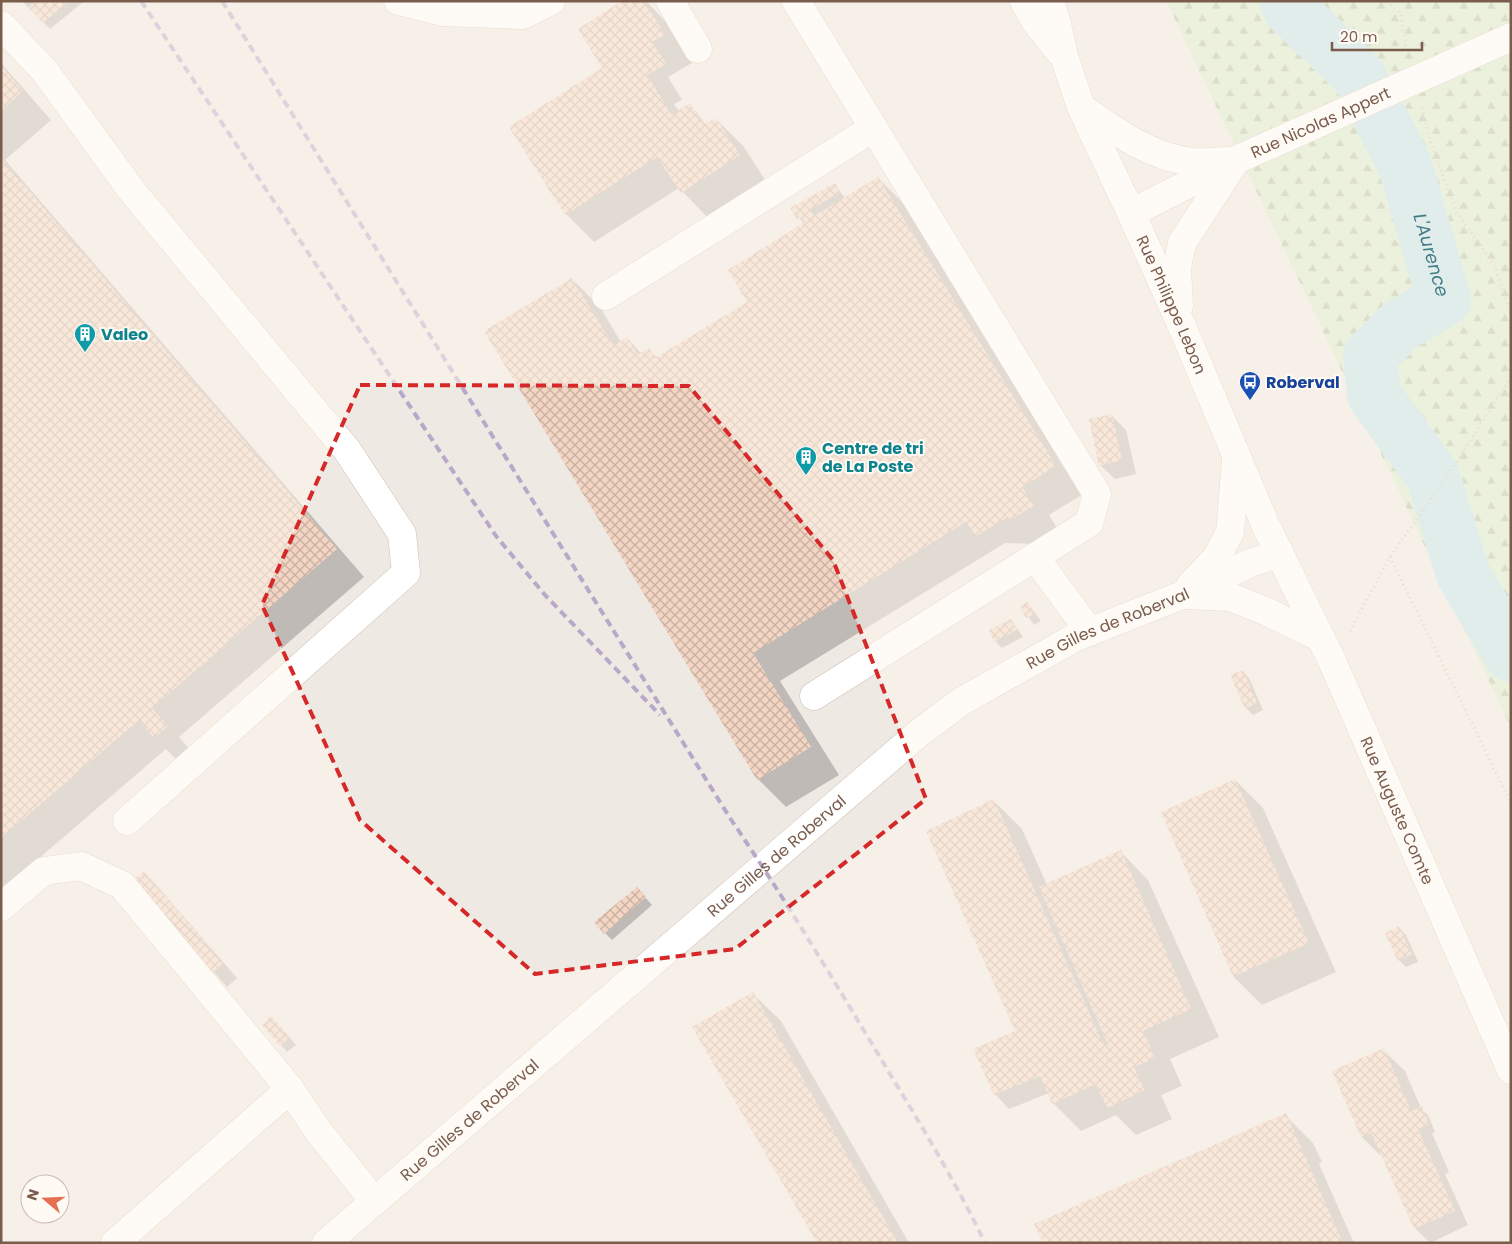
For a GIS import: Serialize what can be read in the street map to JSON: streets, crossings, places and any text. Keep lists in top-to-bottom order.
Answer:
{
  "streets": {
    "street": [
      "Rue Nicolas Appert",
      "Rue Philippe Lebon",
      "Rue Gilles de Roberval",
      "Rue Auguste Comte"
    ]
  },
  "crossings": [
    ["Rue Nicolas Appert", "Rue Philippe Lebon"],
    ["Rue Philippe Lebon", "Rue Gilles de Roberval"],
    ["Rue Philippe Lebon", "Rue Auguste Comte"],
    ["Rue Gilles de Roberval", "Rue Auguste Comte"]
  ],
  "water": ["L'Aurence"],
  "places": {
    "building": ["Valeo", "Centre de tri de La Poste"],
    "bus stop": ["Roberval"]
  },
  "scale_bar": "20 m",
  "north": "left"
}
